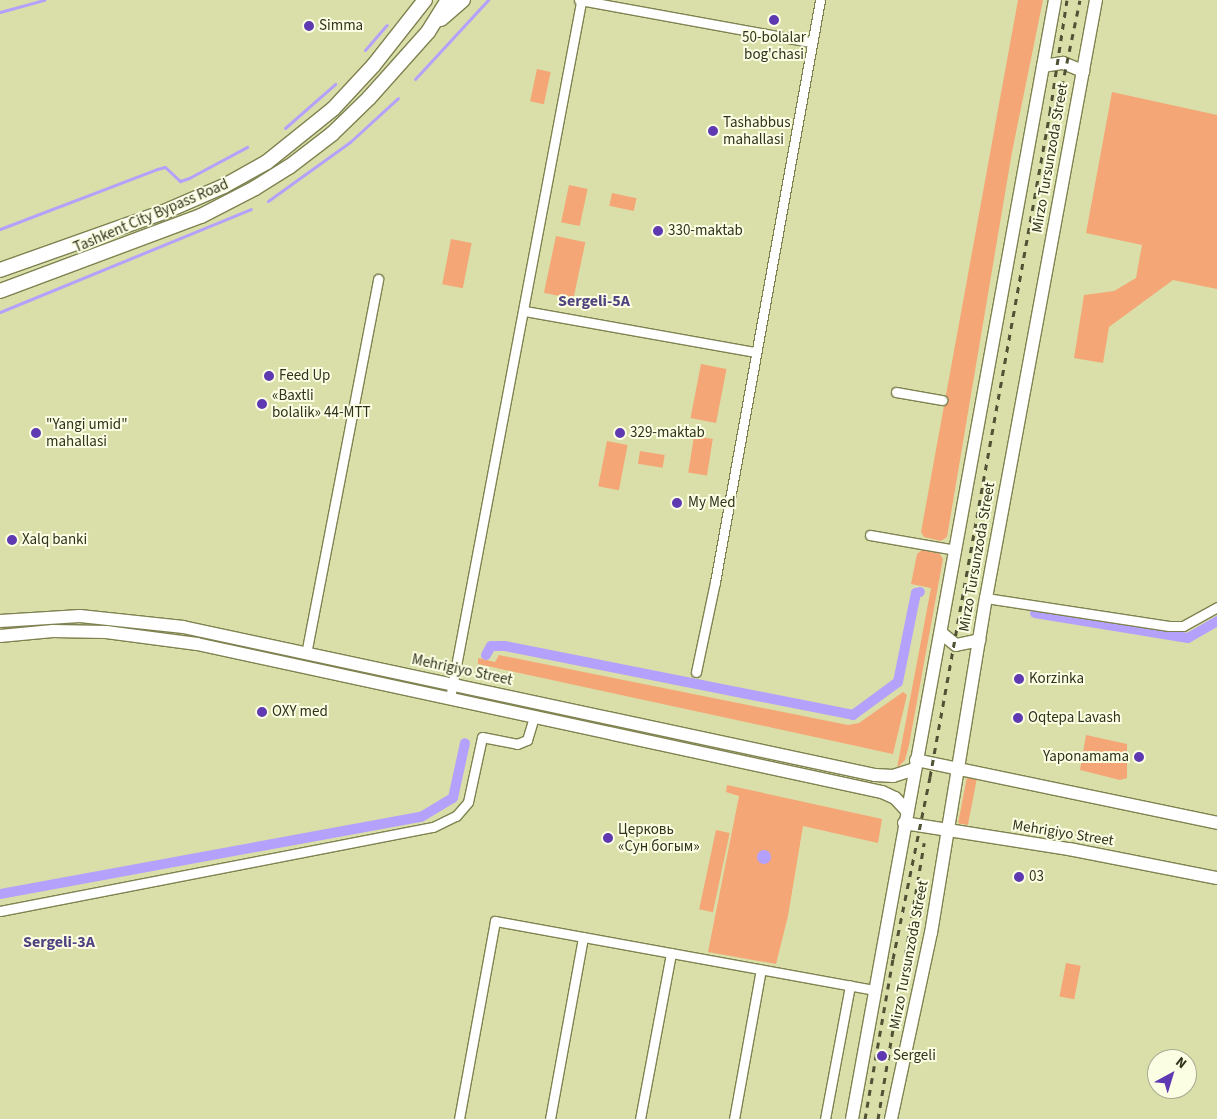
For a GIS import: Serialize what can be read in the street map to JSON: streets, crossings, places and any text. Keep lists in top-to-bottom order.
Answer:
{
  "streets": {
    "highway": ["Tashkent City Bypass Road"],
    "main road": ["Mirzo Tursunzoda Street", "Mehrigiyo Street"]
  },
  "crossings": [
    ["Mirzo Tursunzoda Street", "Mehrigiyo Street"]
  ],
  "districts": ["Sergeli-5A", "Sergeli-3A"],
  "places": [
    "50-bolalar bog'chasi",
    "Simma",
    "Tashabbus mahallasi",
    "330-maktab",
    "Feed Up",
    "«Baxtli bolalik» 44-MTT",
    "\"Yangi umid\" mahallasi",
    "329-maktab",
    "My Med",
    "Xalq banki",
    "Korzinka",
    "OXY med",
    "Oqtepa Lavash",
    "Yaponamama",
    "Церковь «Сун богым»",
    "03",
    "Sergeli"
  ],
  "north": "top right"
}
